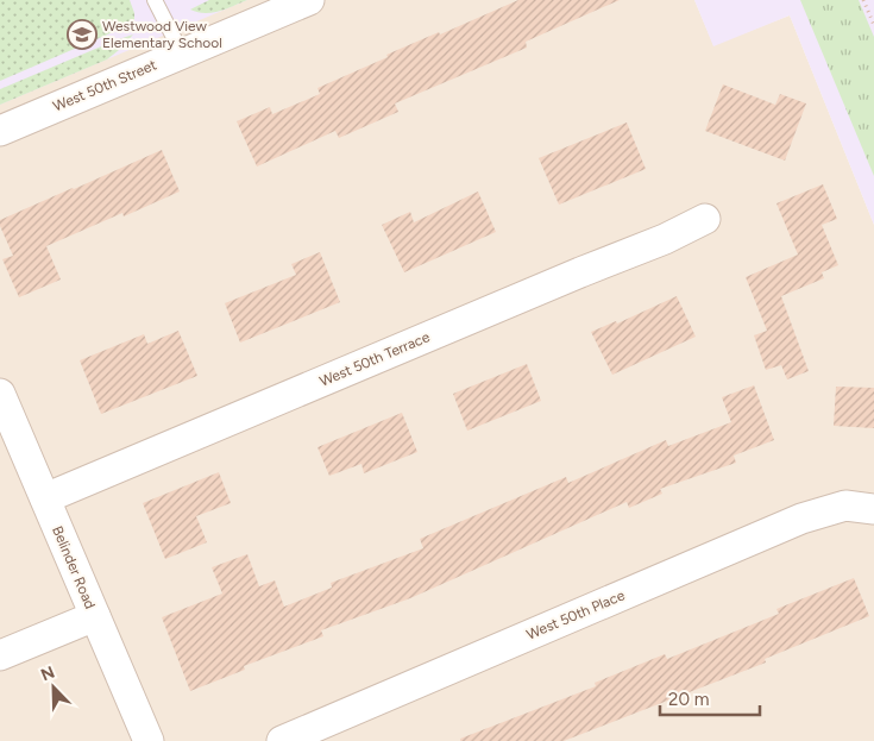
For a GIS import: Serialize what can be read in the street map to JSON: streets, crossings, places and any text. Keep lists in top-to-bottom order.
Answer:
{
  "streets": {
    "street": [
      "West 50th Street",
      "West 50th Terrace",
      "Belinder Road",
      "West 50th Place"
    ]
  },
  "crossings": [
    ["West 50th Terrace", "Belinder Road"]
  ],
  "places": {
    "school or university": ["Westwood View Elementary School"]
  },
  "scale_bar": "20 m",
  "north": "top left"
}
